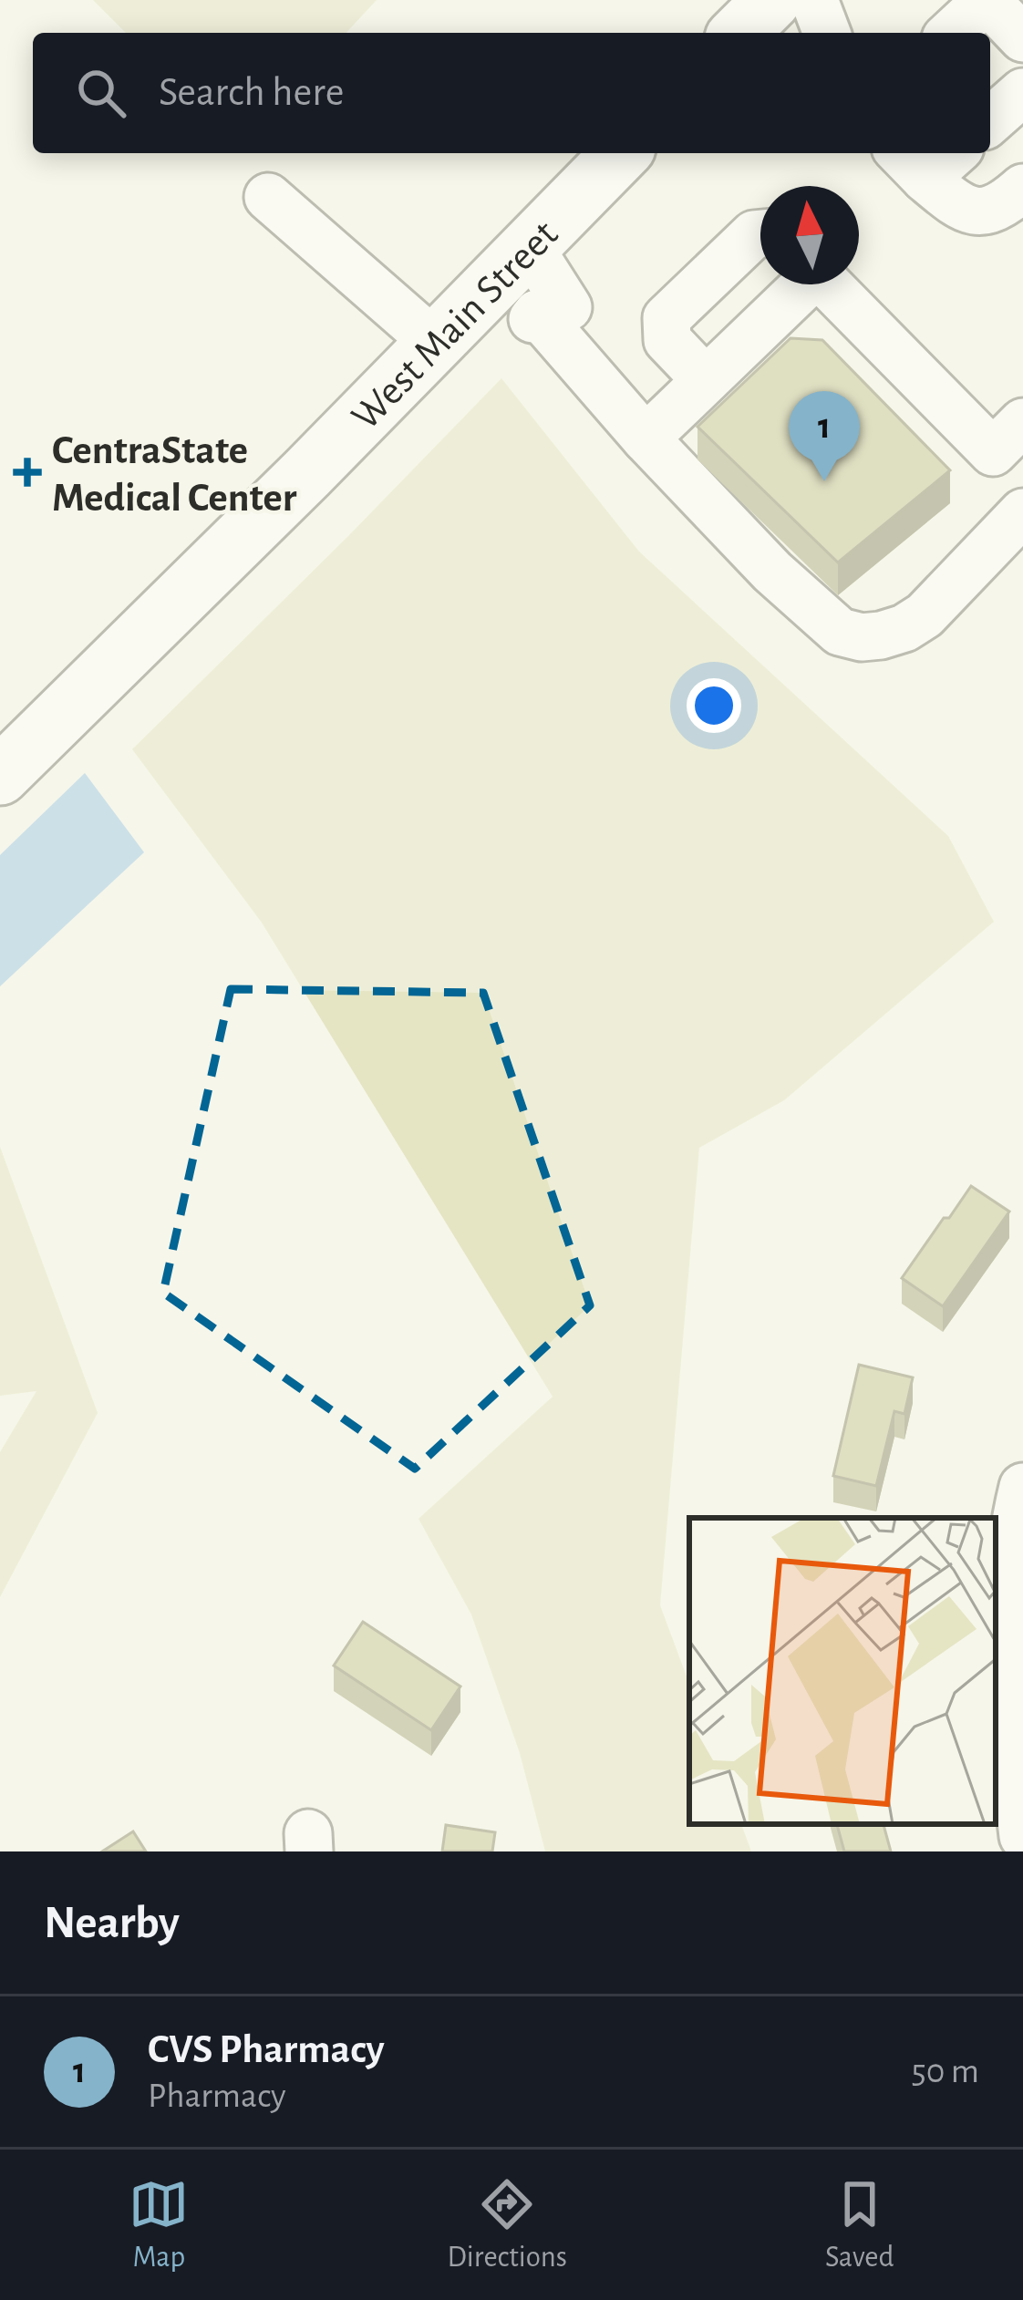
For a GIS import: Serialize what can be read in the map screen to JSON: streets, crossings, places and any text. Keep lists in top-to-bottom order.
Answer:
{
  "streets": {
    "main road": ["West Main Street"]
  },
  "places": {
    "health": ["CentraState Medical Center"]
  },
  "north": "top",
  "page": {
    "search": "Search here",
    "pins": "1",
    "heading": "Nearby",
    "list": [
      {
        "mark": "1",
        "name": "CVS Pharmacy",
        "note": "Pharmacy",
        "value": "50 m"
      }
    ],
    "nav": ["Map", "Directions", "Saved"]
  }
}
